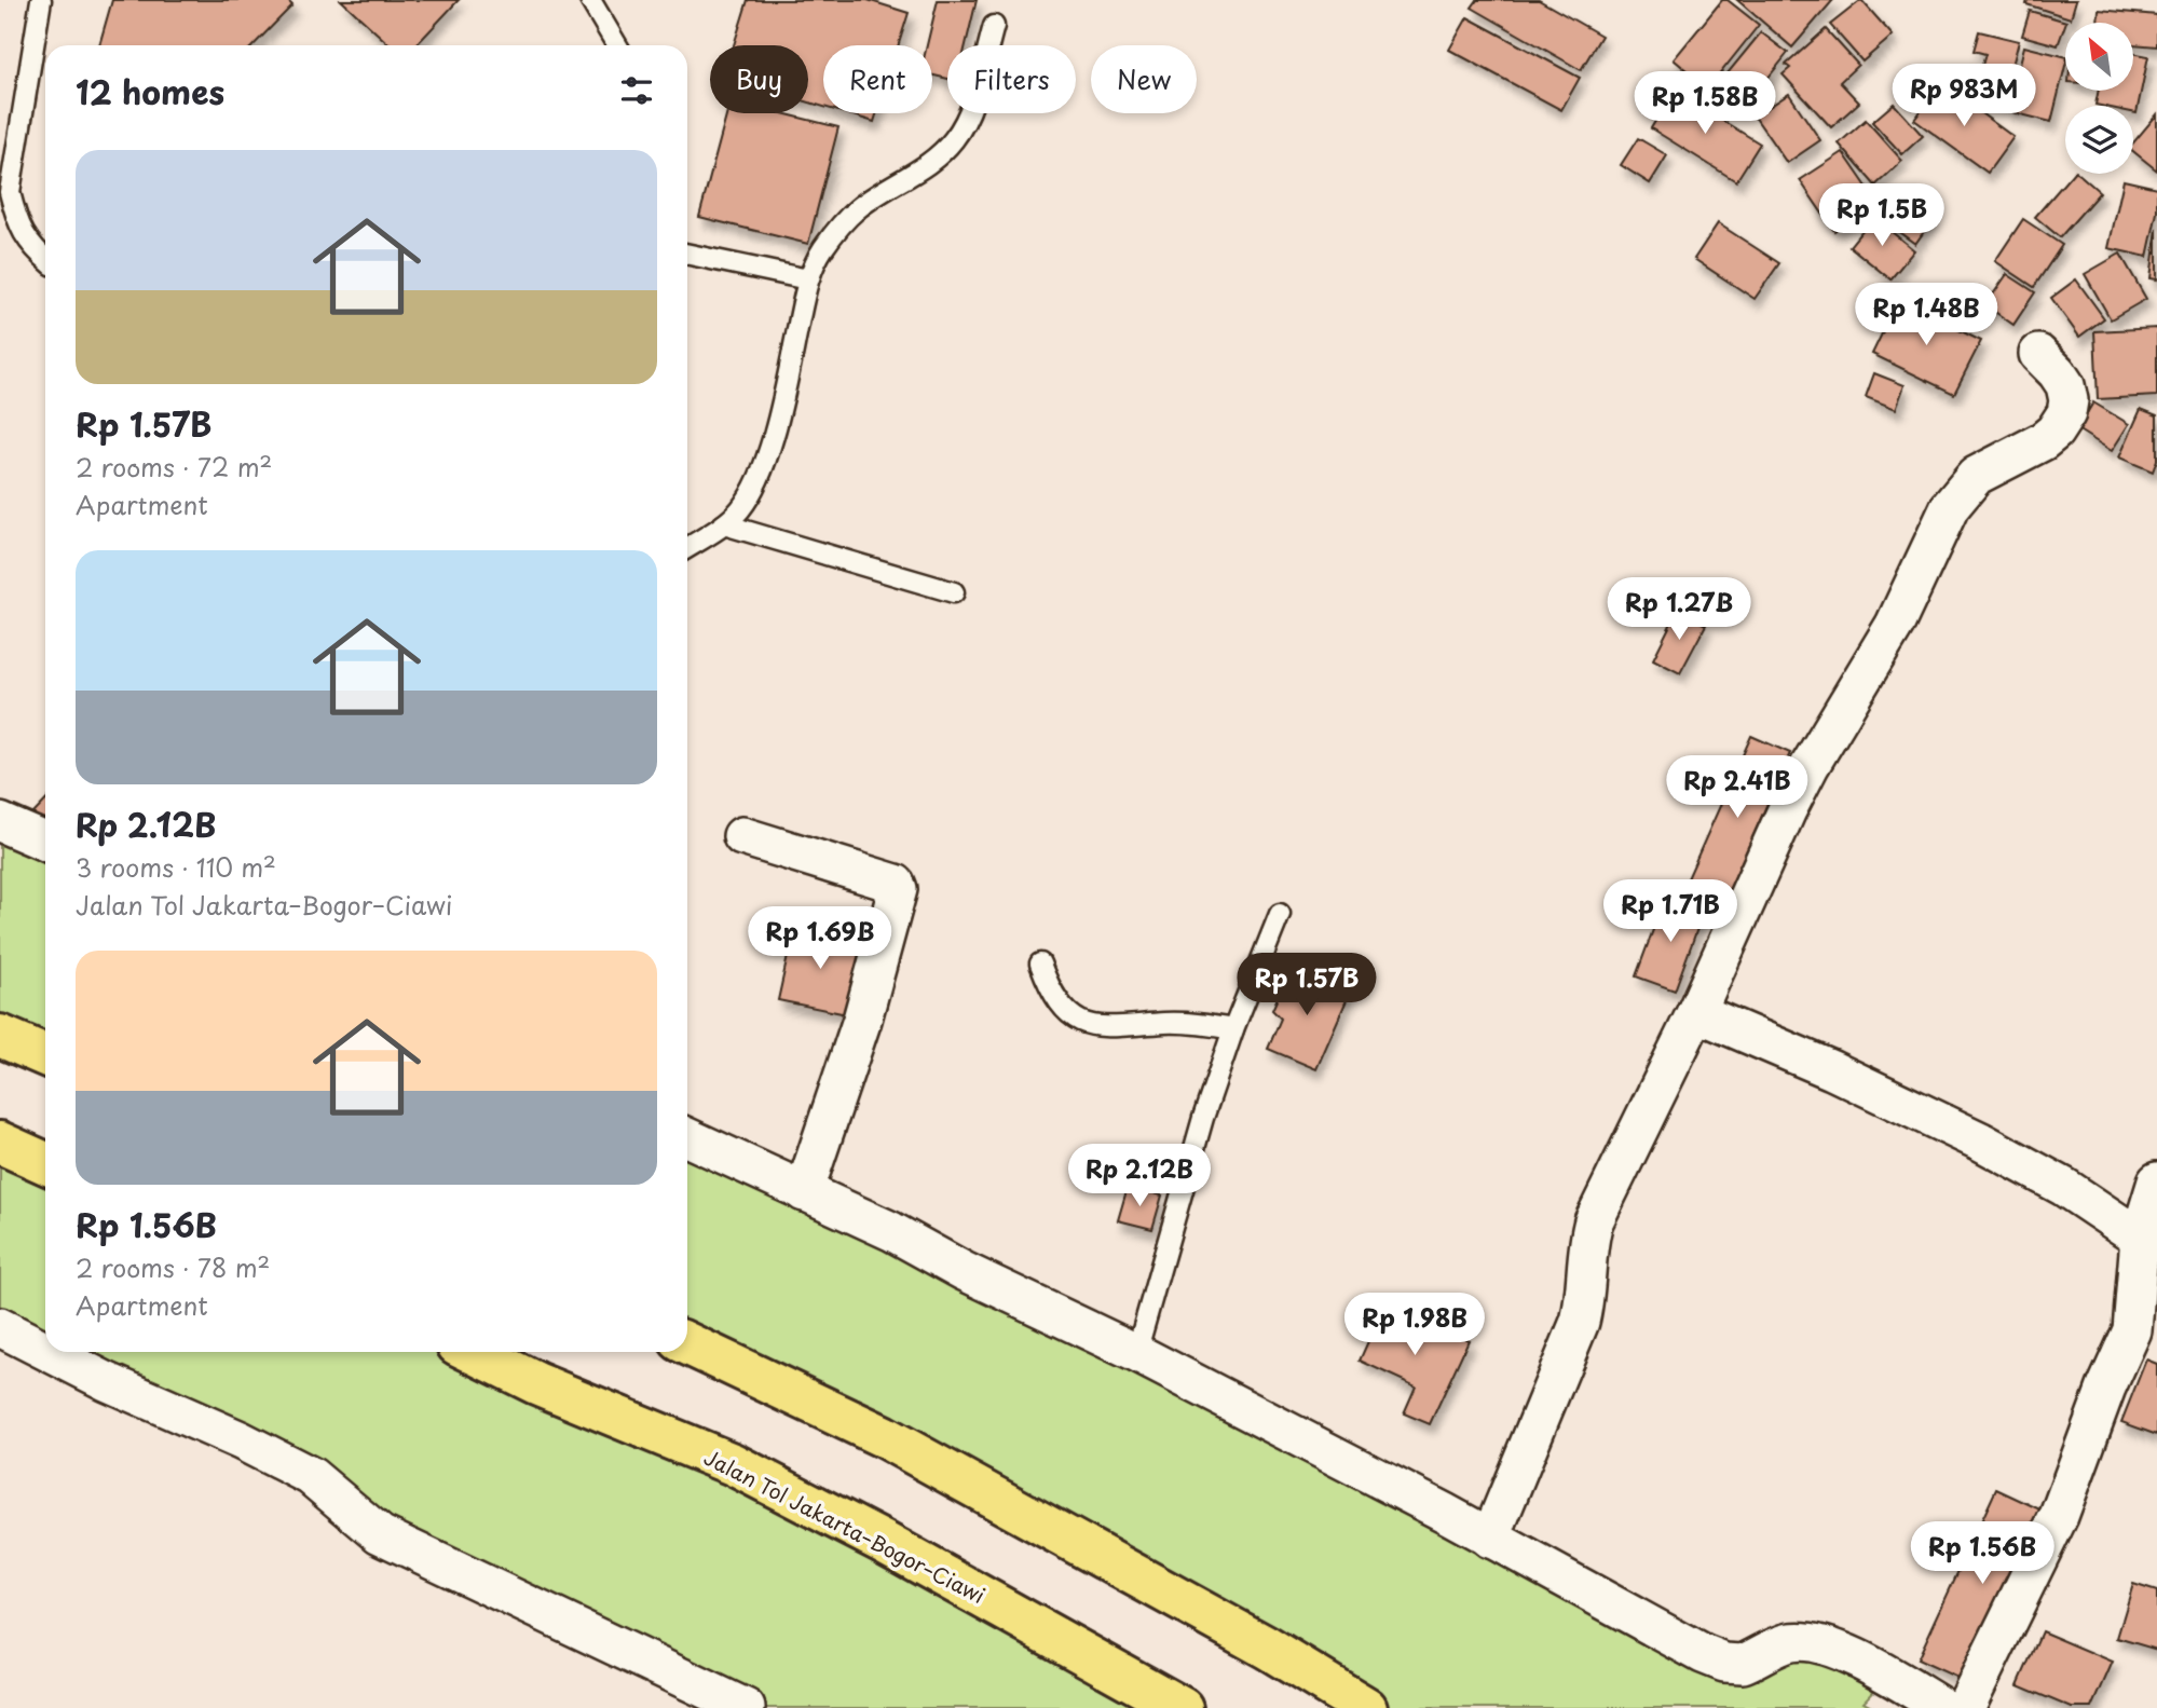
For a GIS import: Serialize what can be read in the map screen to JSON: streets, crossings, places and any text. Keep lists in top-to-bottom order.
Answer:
{
  "streets": {
    "highway": ["Jalan Tol Jakarta–Bogor–Ciawi"]
  },
  "north": "top left",
  "page": {
    "chip": [
      "Buy",
      "Rent",
      "Filters",
      "New"
    ],
    "heading": "12 homes",
    "price": [
      "Rp 983M",
      "Rp 1.58B",
      "Rp 1.5B",
      "Rp 1.48B",
      "Rp 1.27B",
      "Rp 2.41B",
      "Rp 1.71B",
      "Rp 1.69B",
      "Rp 1.57B",
      "Rp 2.12B",
      "Rp 1.98B",
      "Rp 1.56B"
    ],
    "list": [
      {
        "name": "Rp 1.57B",
        "note": "2 rooms · 72 m² · Apartment"
      },
      {
        "name": "Rp 2.12B",
        "note": "3 rooms · 110 m² · Jalan Tol Jakarta–Bogor–Ciawi"
      },
      {
        "name": "Rp 1.56B",
        "note": "2 rooms · 78 m² · Apartment"
      }
    ]
  }
}
